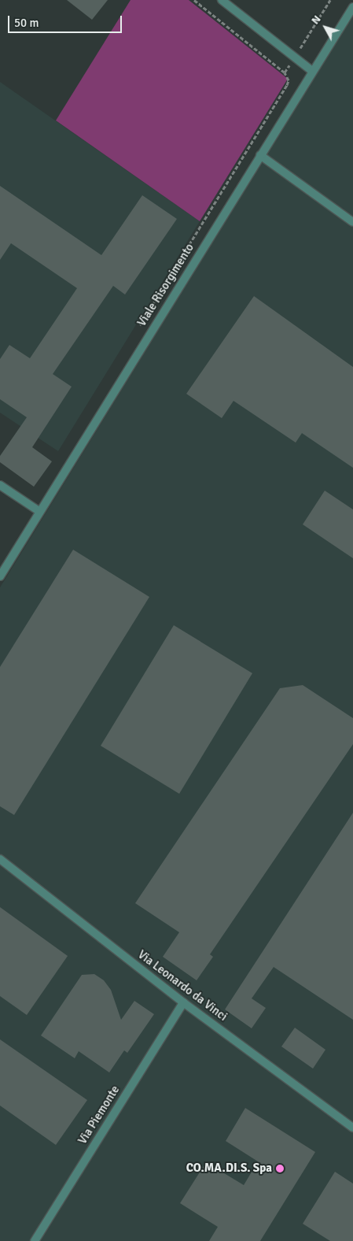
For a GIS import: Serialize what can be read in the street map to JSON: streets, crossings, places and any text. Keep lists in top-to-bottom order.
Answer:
{
  "streets": {
    "street": ["Viale Risorgimento", "Via Leonardo da Vinci", "Via Piemonte"]
  },
  "crossings": [
    ["Via Leonardo da Vinci", "Via Piemonte"]
  ],
  "places": ["CO.MA.DI.S. Spa"],
  "scale_bar": "50 m",
  "north": "top left"
}
